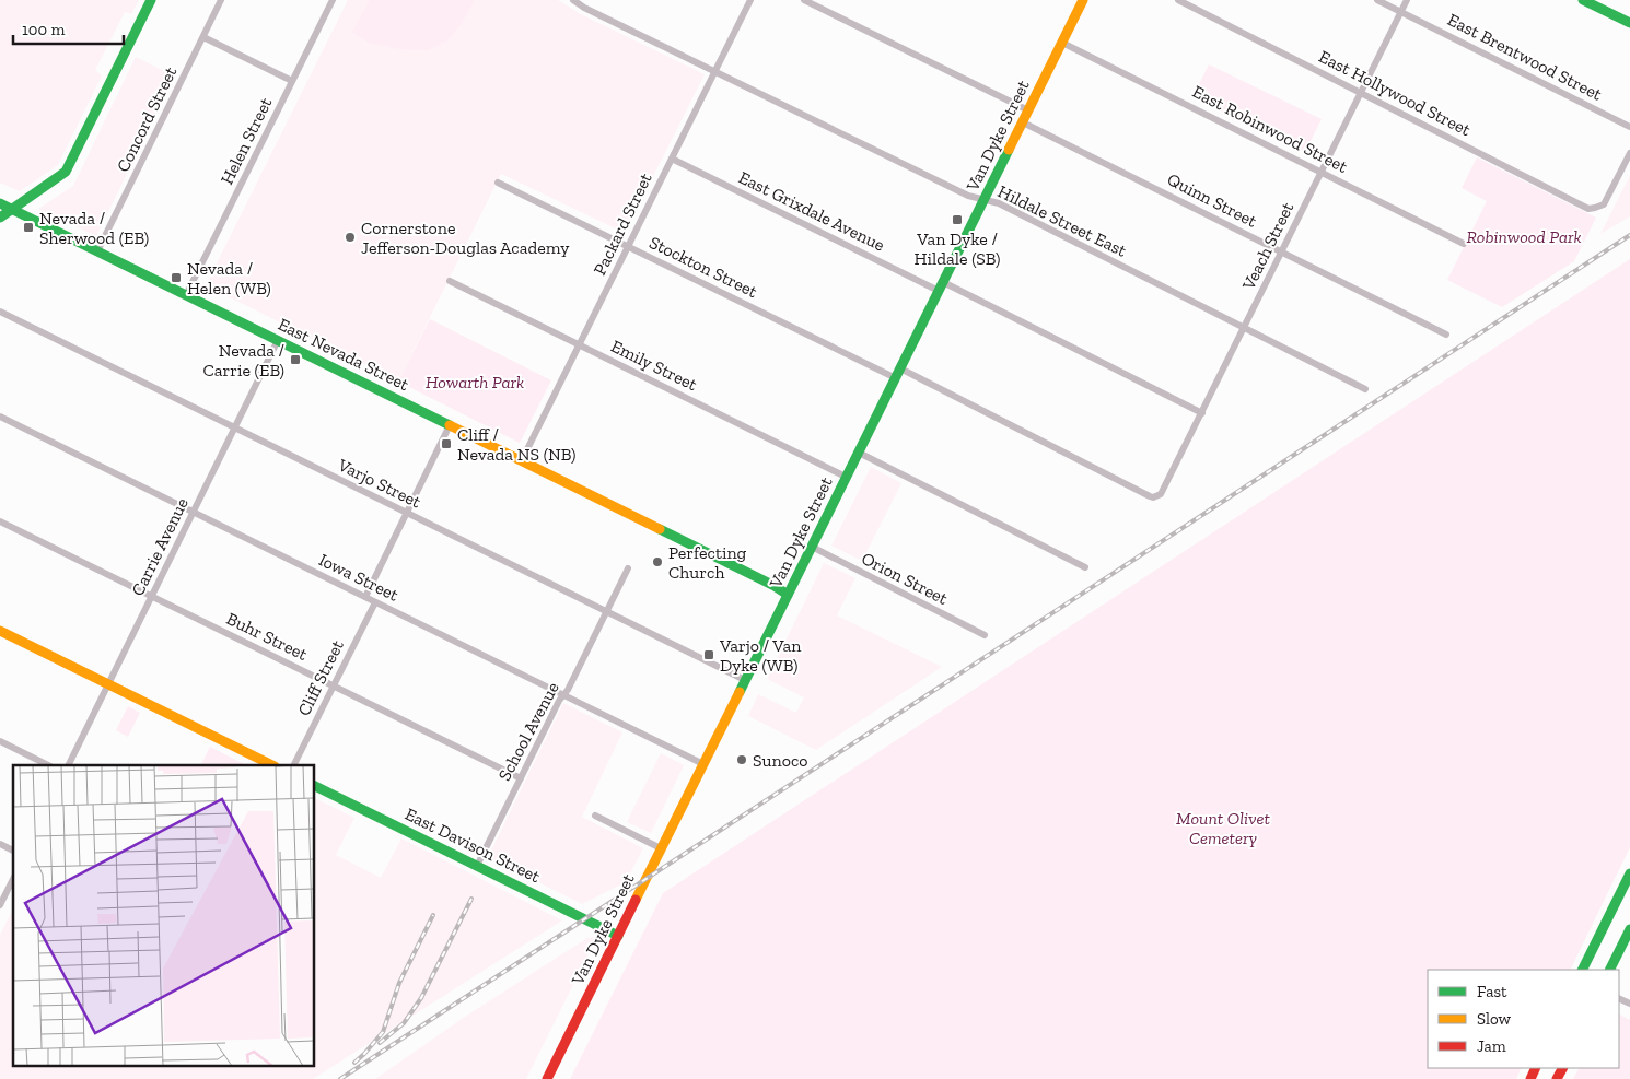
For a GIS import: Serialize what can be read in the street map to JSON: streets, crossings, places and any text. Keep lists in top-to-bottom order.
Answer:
{
  "streets": {
    "main road": ["Van Dyke Street", "East Nevada Street", "East Davison Street"],
    "street": [
      "East Brentwood Street",
      "East Hollywood Street",
      "Concord Street",
      "East Robinwood Street",
      "Helen Street",
      "Quinn Street",
      "East Grixdale Avenue",
      "Hildale Street East",
      "Packard Street",
      "Veach Street",
      "Stockton Street",
      "Emily Street",
      "Varjo Street",
      "Carrie Avenue",
      "Iowa Street",
      "Orion Street",
      "Buhr Street",
      "Cliff Street",
      "School Avenue"
    ]
  },
  "crossings": [
    ["East Brentwood Street", "Veach Street"],
    ["East Hollywood Street", "Veach Street"],
    ["Concord Street", "East Nevada Street"],
    ["East Robinwood Street", "Van Dyke Street"],
    ["East Robinwood Street", "Veach Street"],
    ["Van Dyke Street", "Quinn Street"],
    ["Van Dyke Street", "East Grixdale Avenue"],
    ["Van Dyke Street", "Hildale Street East"],
    ["Van Dyke Street", "Stockton Street"],
    ["Van Dyke Street", "East Nevada Street"],
    ["Van Dyke Street", "Emily Street"],
    ["Van Dyke Street", "Varjo Street"],
    ["Van Dyke Street", "Iowa Street"],
    ["Van Dyke Street", "Orion Street"],
    ["Van Dyke Street", "East Davison Street"],
    ["Helen Street", "East Nevada Street"],
    ["Quinn Street", "Veach Street"],
    ["East Grixdale Avenue", "Packard Street"],
    ["East Grixdale Avenue", "Veach Street"],
    ["Hildale Street East", "Packard Street"],
    ["Hildale Street East", "Veach Street"],
    ["Packard Street", "Stockton Street"],
    ["Packard Street", "East Nevada Street"],
    ["Packard Street", "Emily Street"],
    ["Veach Street", "Stockton Street"],
    ["East Nevada Street", "Carrie Avenue"],
    ["Varjo Street", "Carrie Avenue"],
    ["Varjo Street", "School Avenue"],
    ["Carrie Avenue", "Iowa Street"],
    ["Carrie Avenue", "Buhr Street"],
    ["Iowa Street", "Cliff Street"],
    ["Iowa Street", "School Avenue"],
    ["Buhr Street", "Cliff Street"],
    ["Buhr Street", "School Avenue"],
    ["School Avenue", "East Davison Street"]
  ],
  "parks": ["Robinwood Park", "Howarth Park", "Mount Olivet Cemetery"],
  "places": {
    "transit": [
      "Van Dyke / Hildale (SB)",
      "Nevada / Sherwood (EB)",
      "Nevada / Helen (WB)",
      "Nevada / Carrie (EB)",
      "Cliff / Nevada NS (NB)",
      "Varjo / Van Dyke (WB)"
    ],
    "other": ["Cornerstone Jefferson-Douglas Academy", "Perfecting Church", "Sunoco"]
  },
  "legend": ["Fast", "Slow", "Jam"],
  "scale_bar": "100 m"
}
